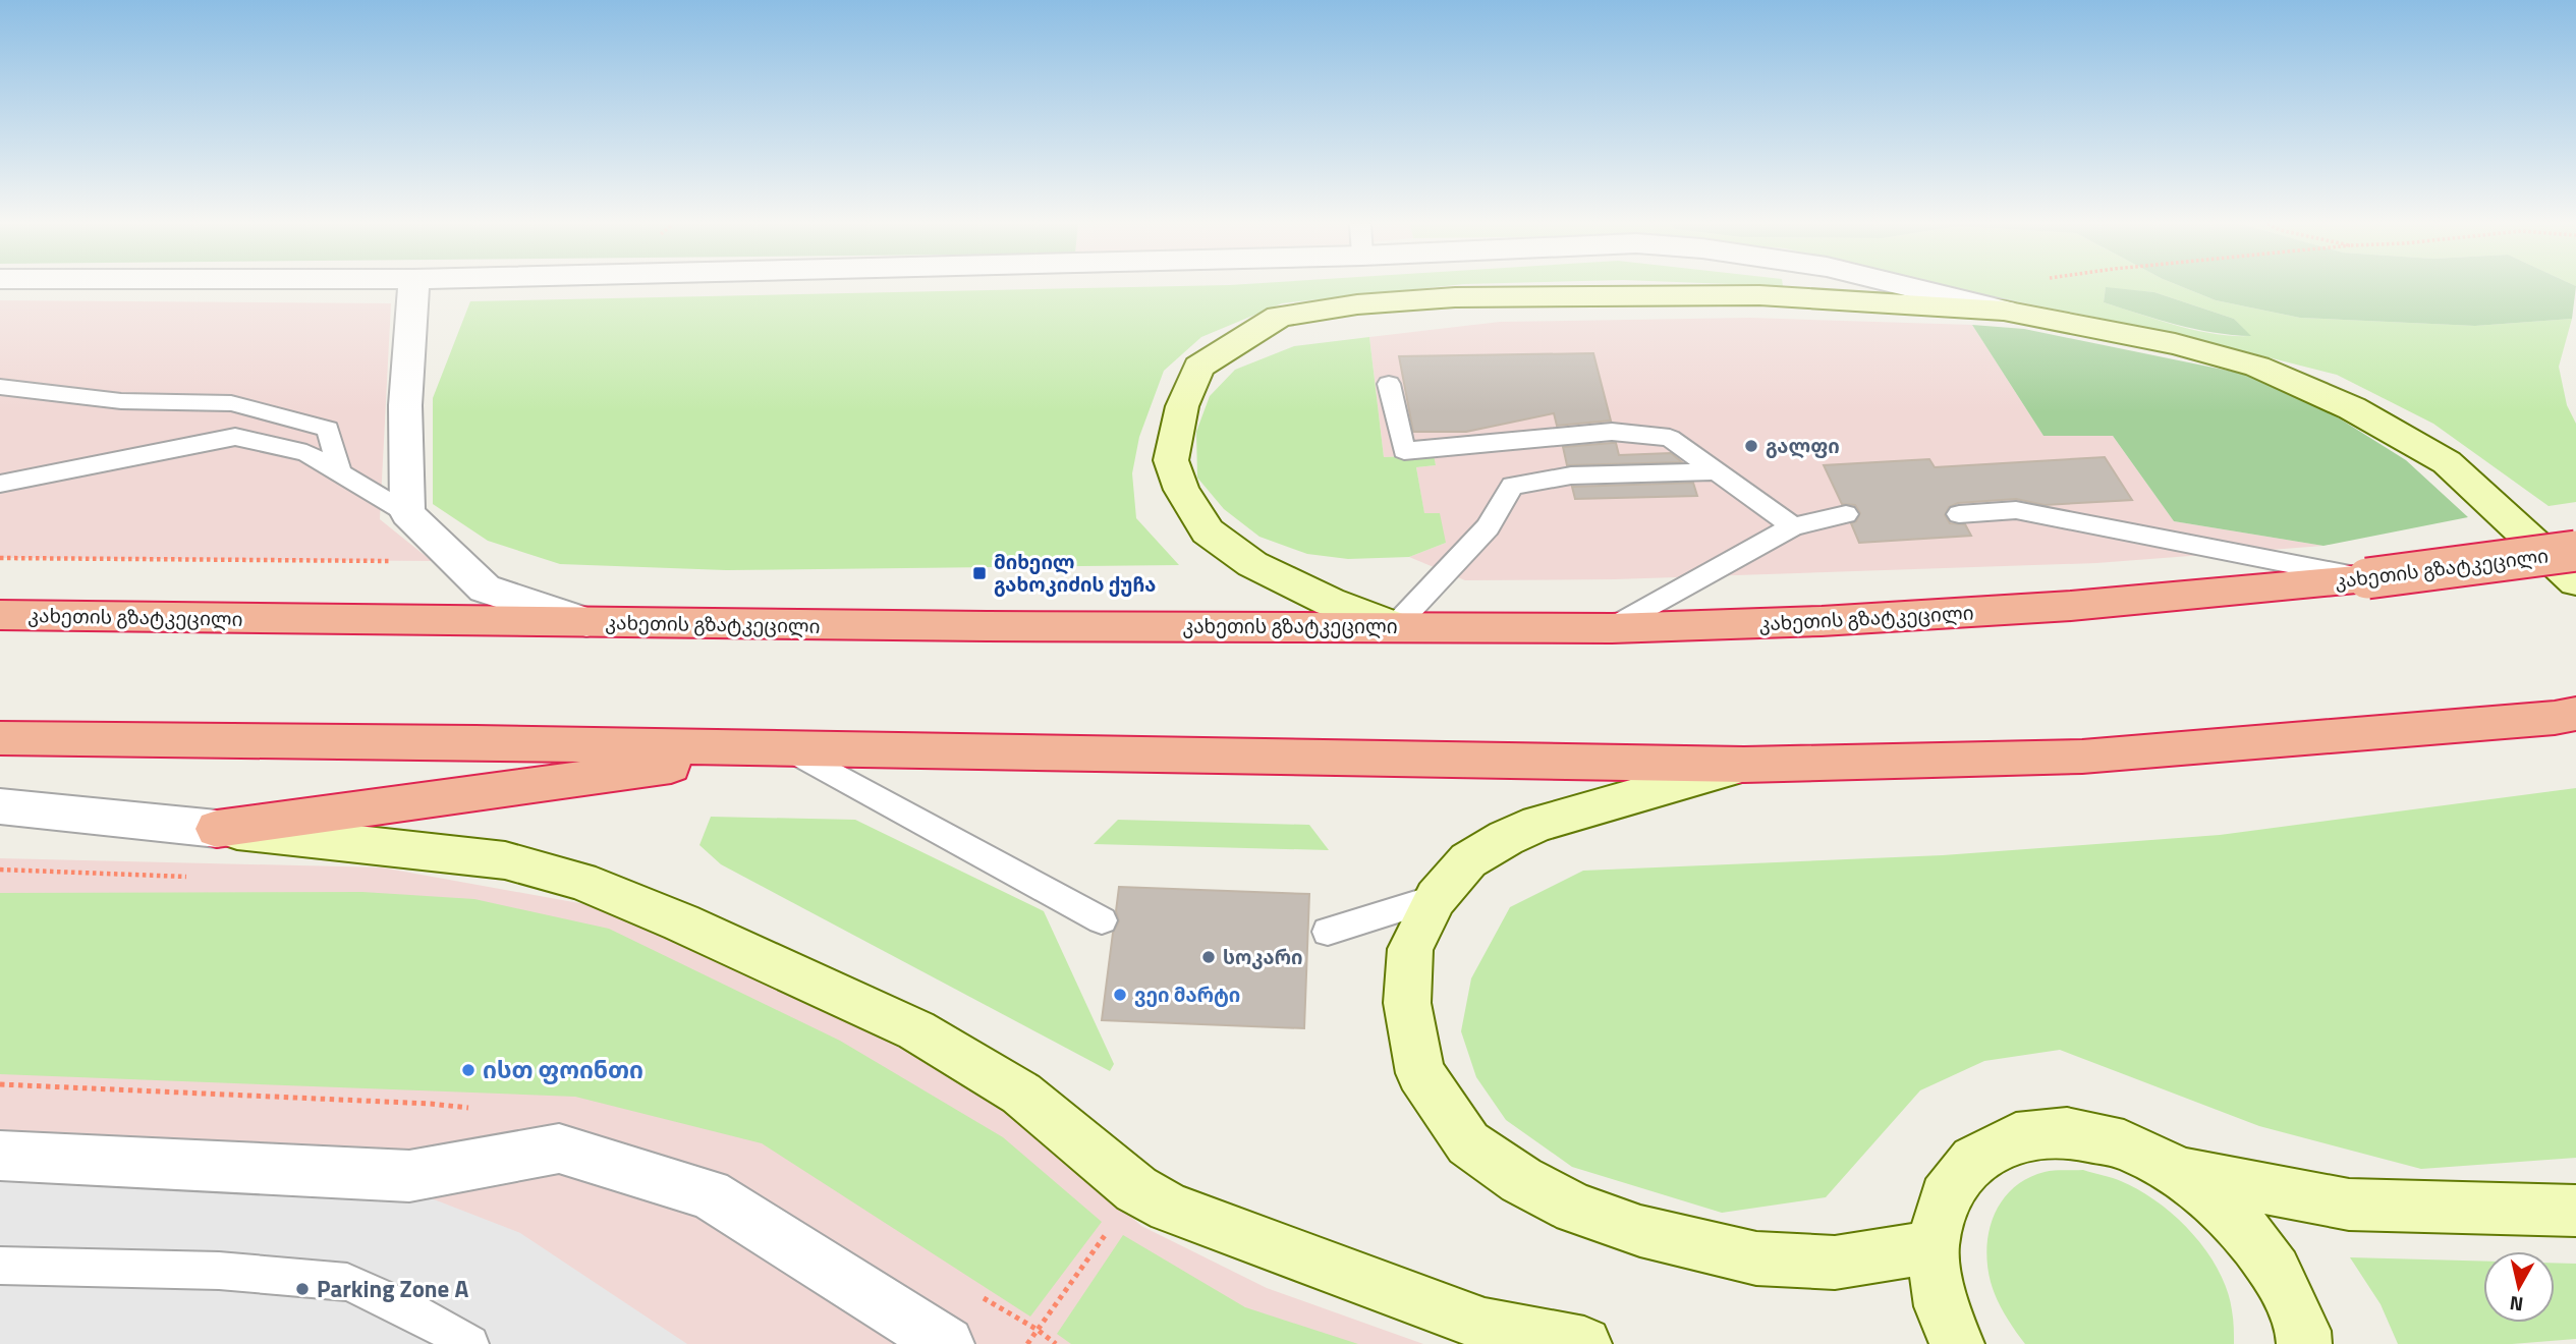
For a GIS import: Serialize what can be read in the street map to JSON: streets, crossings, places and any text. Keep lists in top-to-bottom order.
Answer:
{
  "streets": {
    "highway": ["კახეთის გზატკეცილი"]
  },
  "places": {
    "other": [
      "გალფი",
      "სოკარი",
      "ვეი მარტი",
      "ისთ ფოინთი",
      "Parking Zone A"
    ],
    "transit": ["მიხეილ გახოკიძის ქუჩა"]
  },
  "north": "bottom"
}
